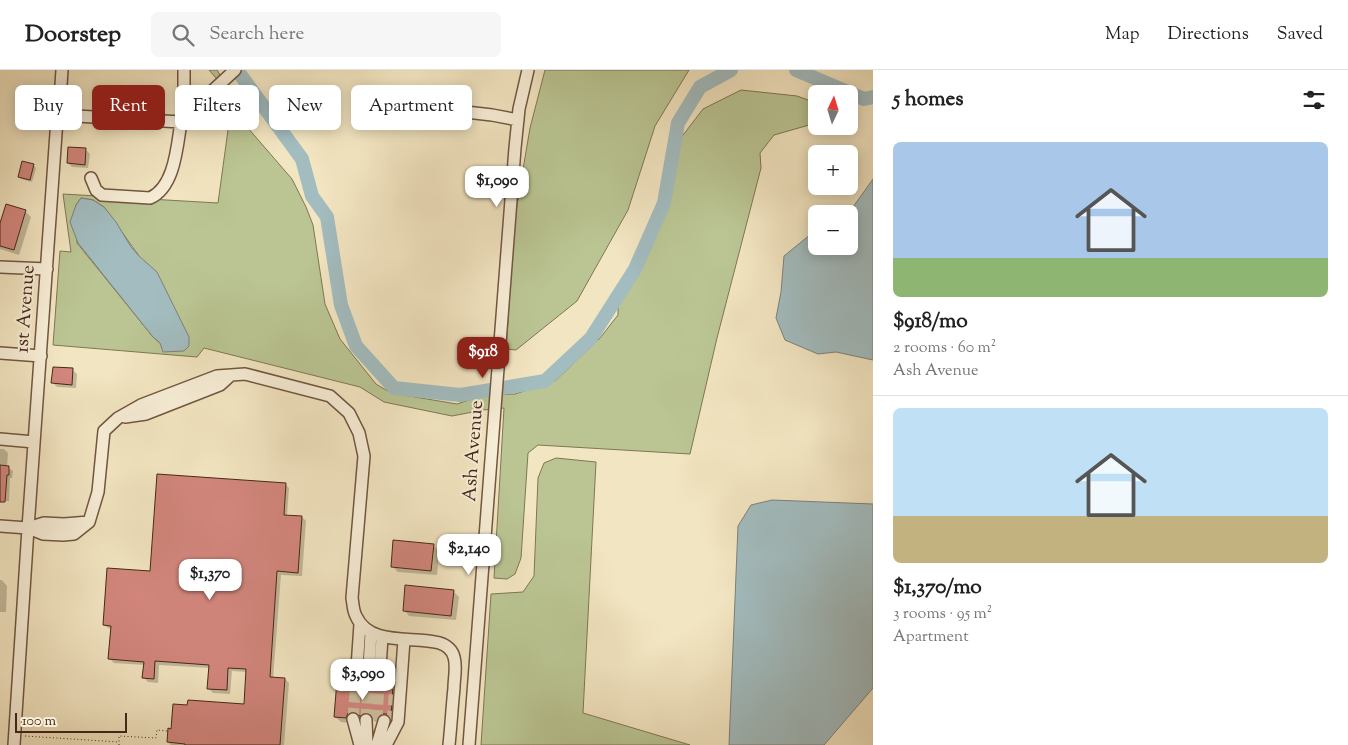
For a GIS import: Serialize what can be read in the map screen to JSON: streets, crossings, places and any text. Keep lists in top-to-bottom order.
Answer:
{
  "streets": {
    "street": ["1st Avenue", "Ash Avenue"]
  },
  "scale_bar": "100 m",
  "north": "top",
  "page": {
    "header": "Doorstep",
    "search": "Search here",
    "nav": ["Map", "Directions", "Saved"],
    "heading": "5 homes",
    "map_buttons": ["+", "−"],
    "chip": [
      "Buy",
      "Rent",
      "Filters",
      "New",
      "Apartment"
    ],
    "list": [
      {
        "name": "$918/mo",
        "note": "2 rooms · 60 m² · Ash Avenue"
      },
      {
        "name": "$1,370/mo",
        "note": "3 rooms · 95 m² · Apartment"
      }
    ],
    "price": [
      "$1,090",
      "$918",
      "$2,140",
      "$1,370",
      "$3,090"
    ],
    "scale": "100 m"
  }
}
